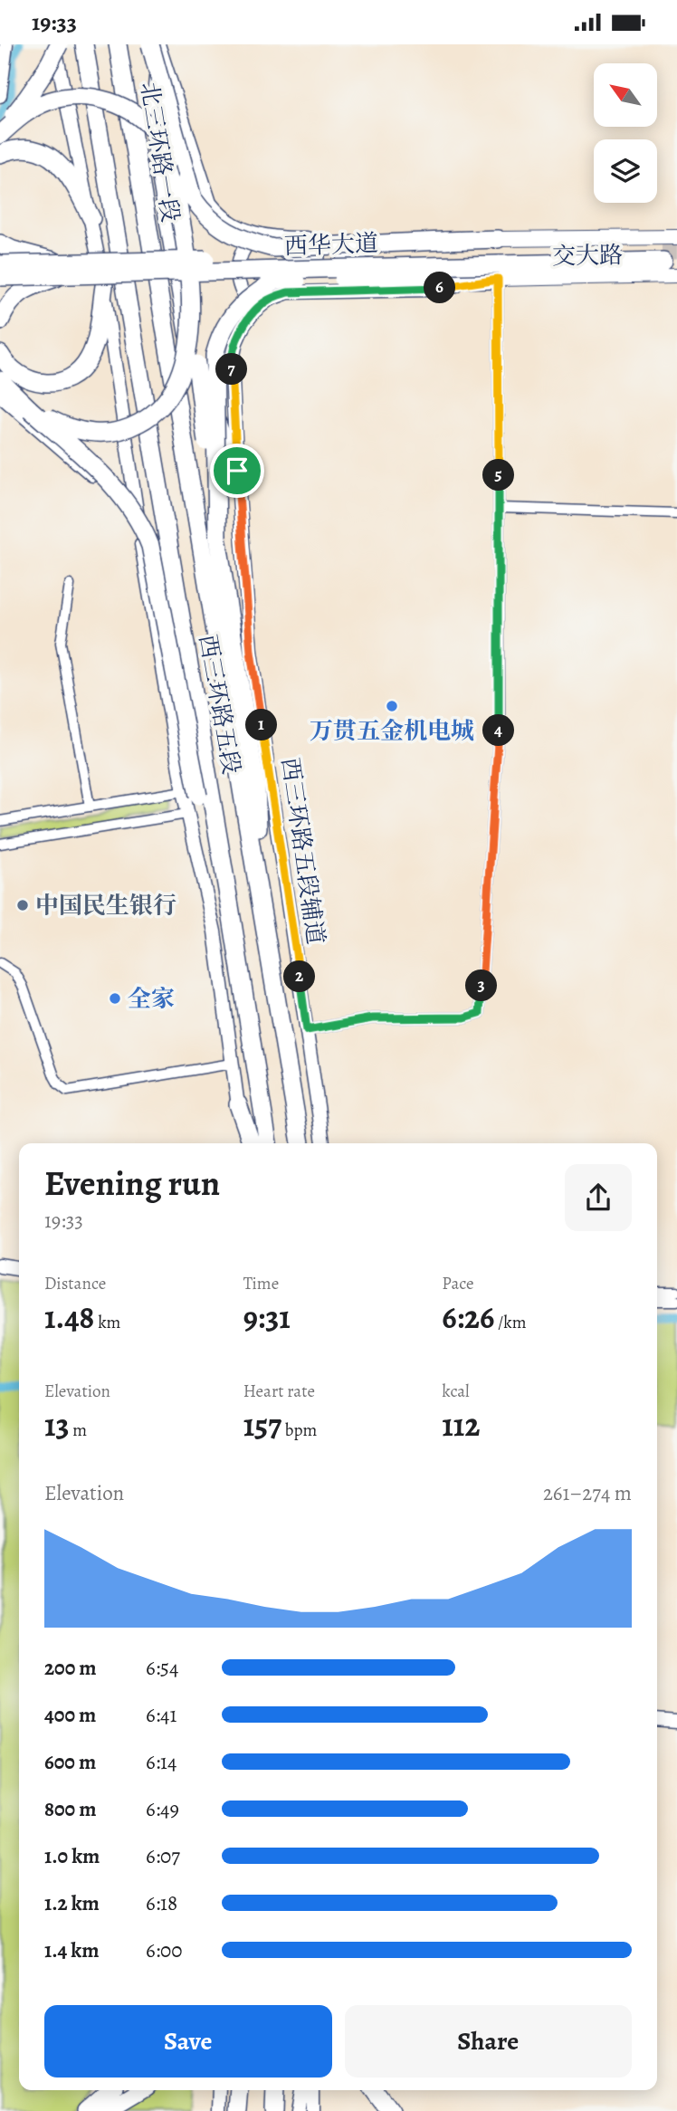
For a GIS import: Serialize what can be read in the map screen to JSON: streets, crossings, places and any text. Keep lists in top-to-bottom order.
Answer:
{
  "streets": {
    "highway": ["北三环路一段", "西华大道", "西三环路五段"],
    "main road": ["交大路", "西三环路五段辅道"]
  },
  "crossings": [
    ["北三环路一段", "西三环路五段"],
    ["西华大道", "交大路"]
  ],
  "places": ["万贯五金机电城", "中国民生银行", "全家"],
  "north": "top left",
  "page": {
    "status": "19:33",
    "pins": [
      "6",
      "7",
      "5",
      "1",
      "4",
      "2",
      "3"
    ],
    "heading": ["Evening run", "19:33"],
    "stats": [
      ["Distance", "1.48 km"],
      ["Time", "9:31"],
      ["Pace", "6:26 /km"],
      ["Elevation", "13 m"],
      ["Heart rate", "157 bpm"],
      ["kcal", "112"]
    ],
    "chart": ["Elevation", "261–274 m"],
    "list": [
      {
        "name": "200 m",
        "note": "6:54"
      },
      {
        "name": "400 m",
        "note": "6:41"
      },
      {
        "name": "600 m",
        "note": "6:14"
      },
      {
        "name": "800 m",
        "note": "6:49"
      },
      {
        "name": "1.0 km",
        "note": "6:07"
      },
      {
        "name": "1.2 km",
        "note": "6:18"
      },
      {
        "name": "1.4 km",
        "note": "6:00"
      }
    ],
    "buttons": ["Save", "Share"]
  }
}
